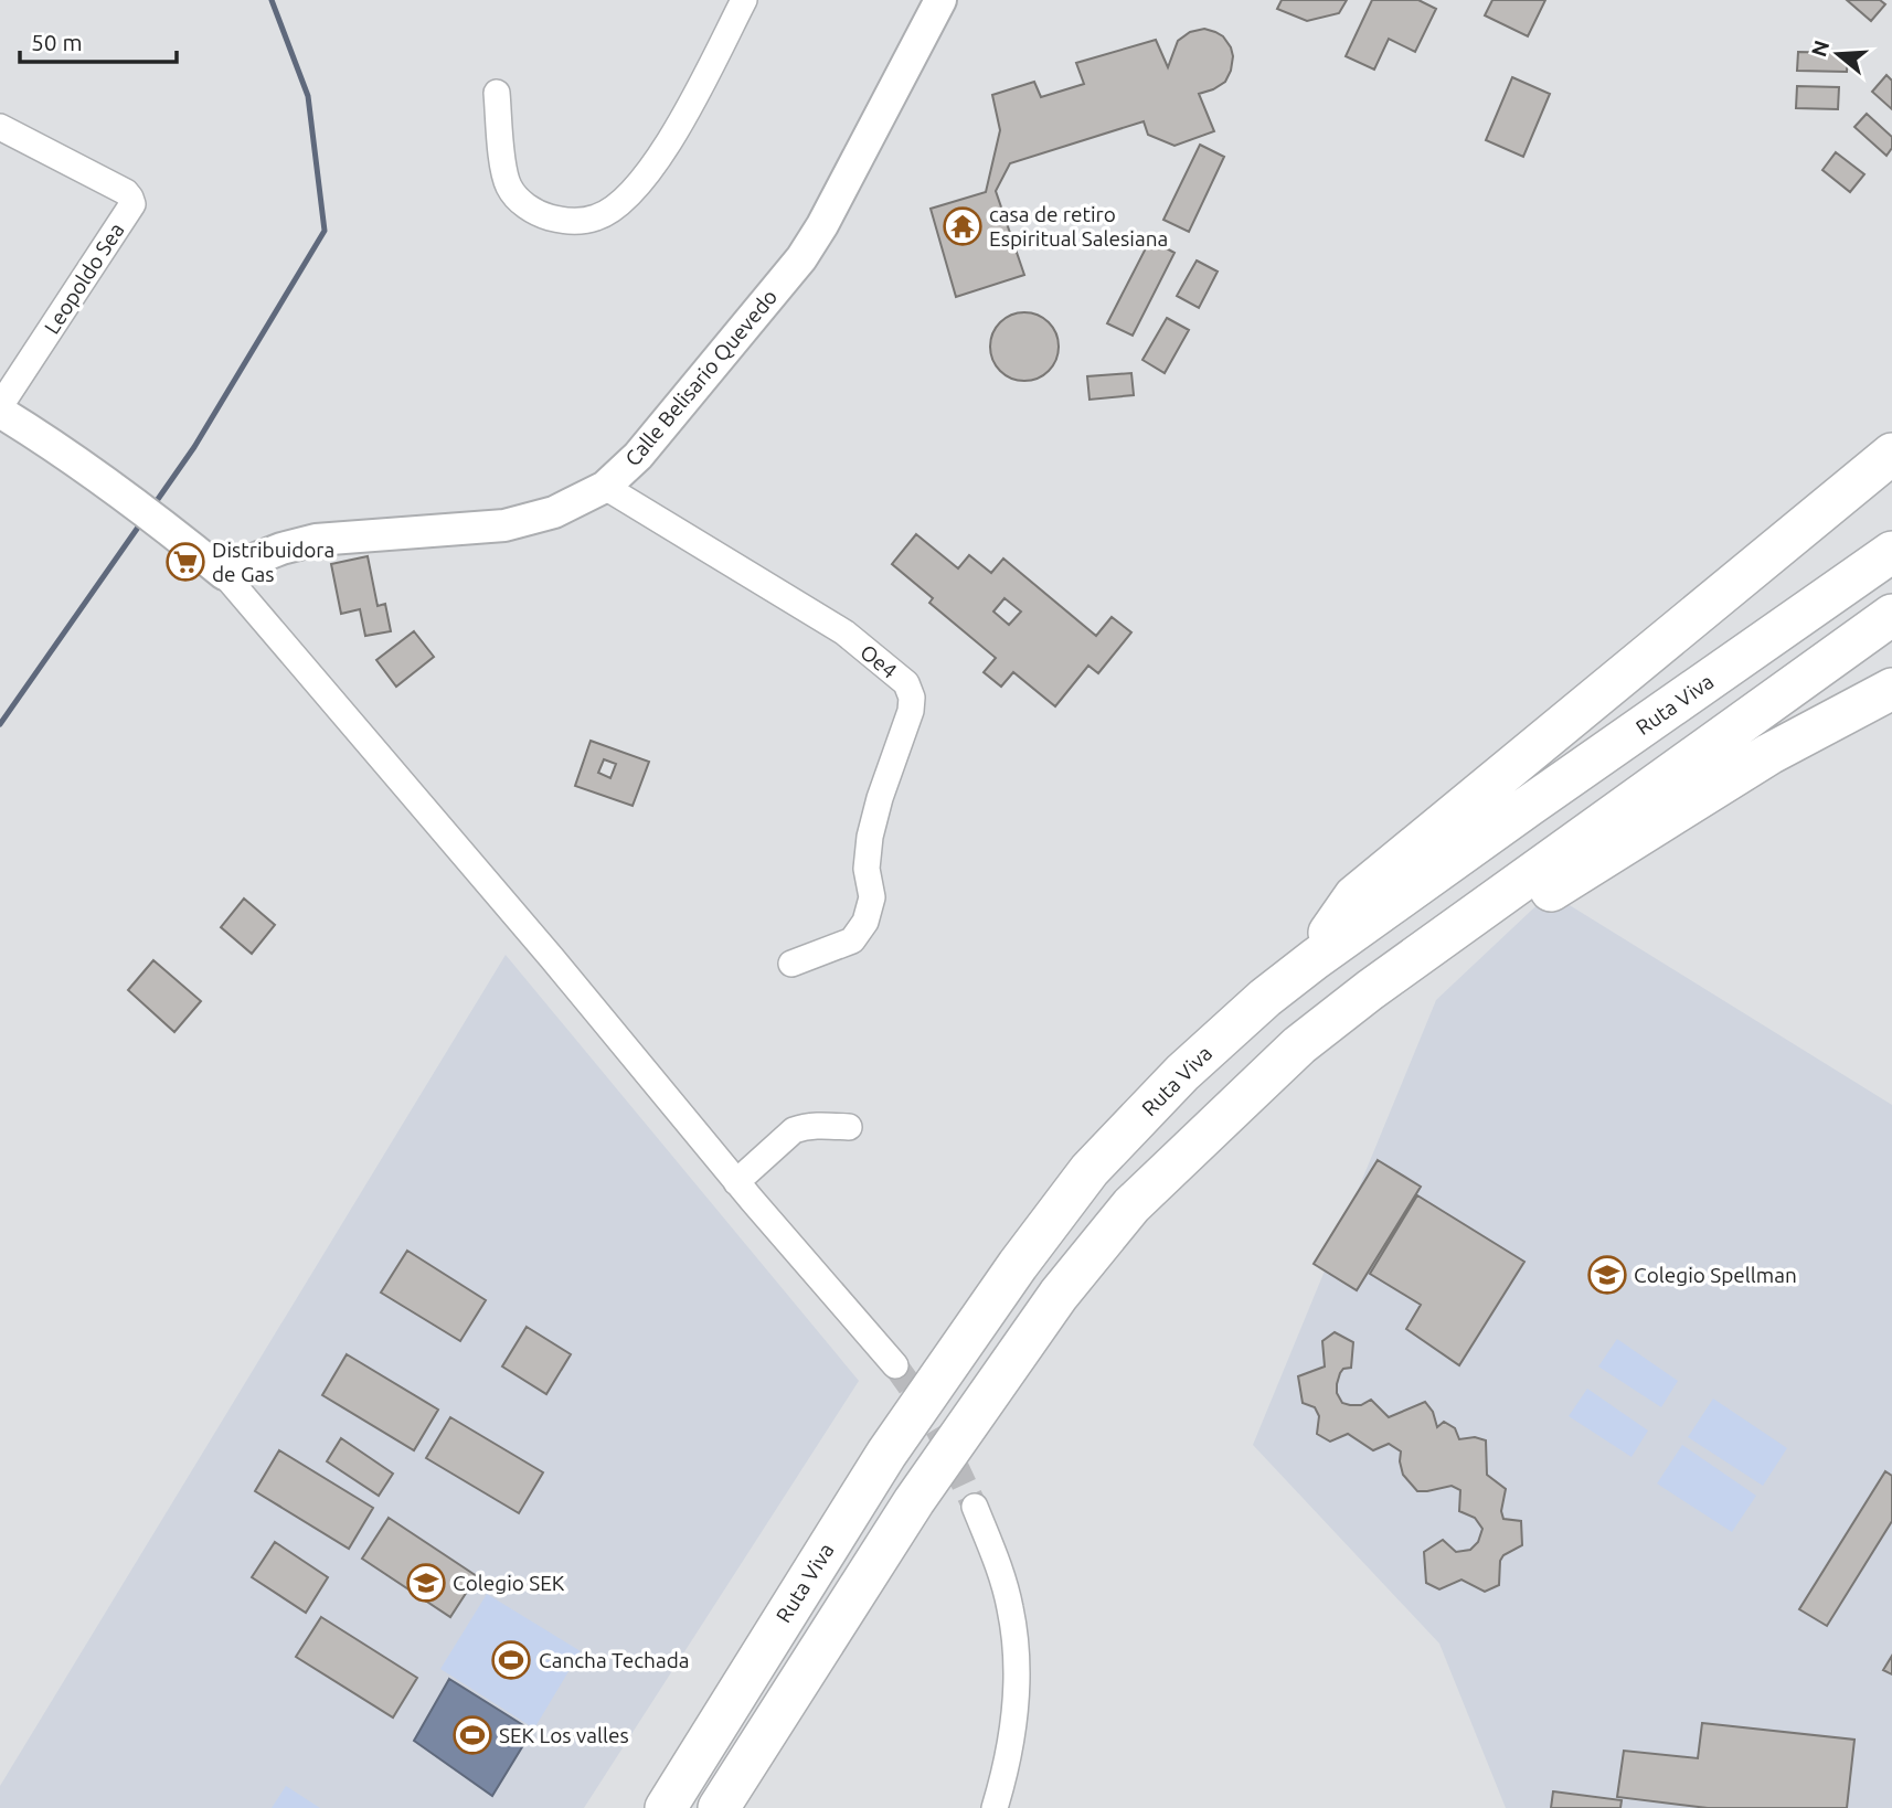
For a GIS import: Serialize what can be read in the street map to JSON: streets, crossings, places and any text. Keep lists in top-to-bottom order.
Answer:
{
  "streets": {
    "highway": ["Ruta Viva"],
    "street": ["Leopoldo Sea", "Calle Belisario Quevedo", "Oe4"]
  },
  "crossings": [
    ["Calle Belisario Quevedo", "Oe4"]
  ],
  "places": {
    "temple": ["casa de retiro Espiritual Salesiana"],
    "supermarket": ["Distribuidora de Gas"],
    "school or university": ["Colegio Spellman", "Colegio SEK"],
    "sports": ["Cancha Techada", "SEK Los valles"]
  },
  "scale_bar": "50 m",
  "north": "left"
}
